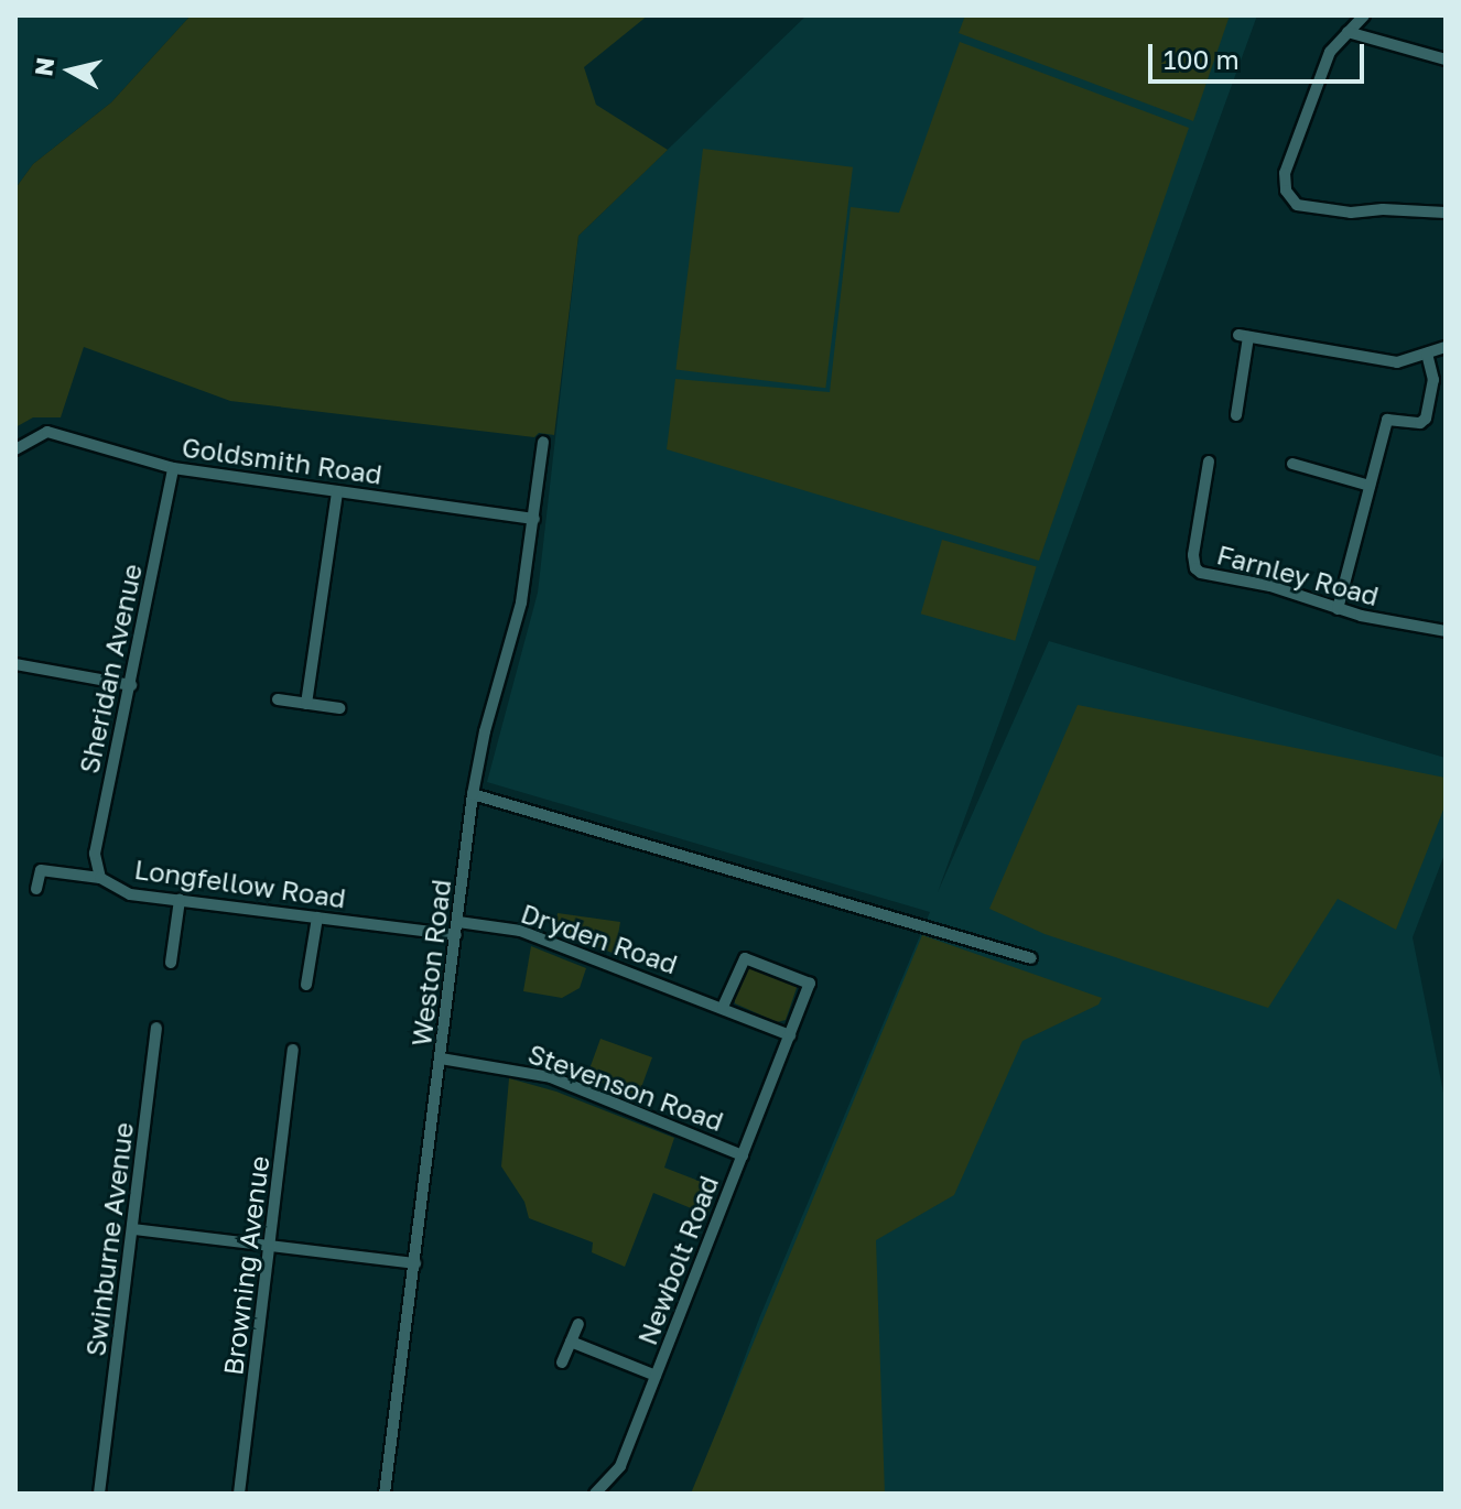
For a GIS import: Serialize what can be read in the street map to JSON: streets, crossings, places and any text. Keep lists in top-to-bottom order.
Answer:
{
  "streets": {
    "street": [
      "Goldsmith Road",
      "Farnley Road",
      "Sheridan Avenue",
      "Longfellow Road",
      "Dryden Road",
      "Weston Road",
      "Stevenson Road",
      "Swinburne Avenue",
      "Newbolt Road",
      "Browning Avenue"
    ]
  },
  "crossings": [
    ["Goldsmith Road", "Sheridan Avenue"],
    ["Goldsmith Road", "Weston Road"],
    ["Sheridan Avenue", "Longfellow Road"],
    ["Longfellow Road", "Dryden Road"],
    ["Longfellow Road", "Weston Road"],
    ["Dryden Road", "Weston Road"],
    ["Dryden Road", "Newbolt Road"],
    ["Weston Road", "Stevenson Road"],
    ["Stevenson Road", "Newbolt Road"]
  ],
  "scale_bar": "100 m",
  "north": "left"
}
